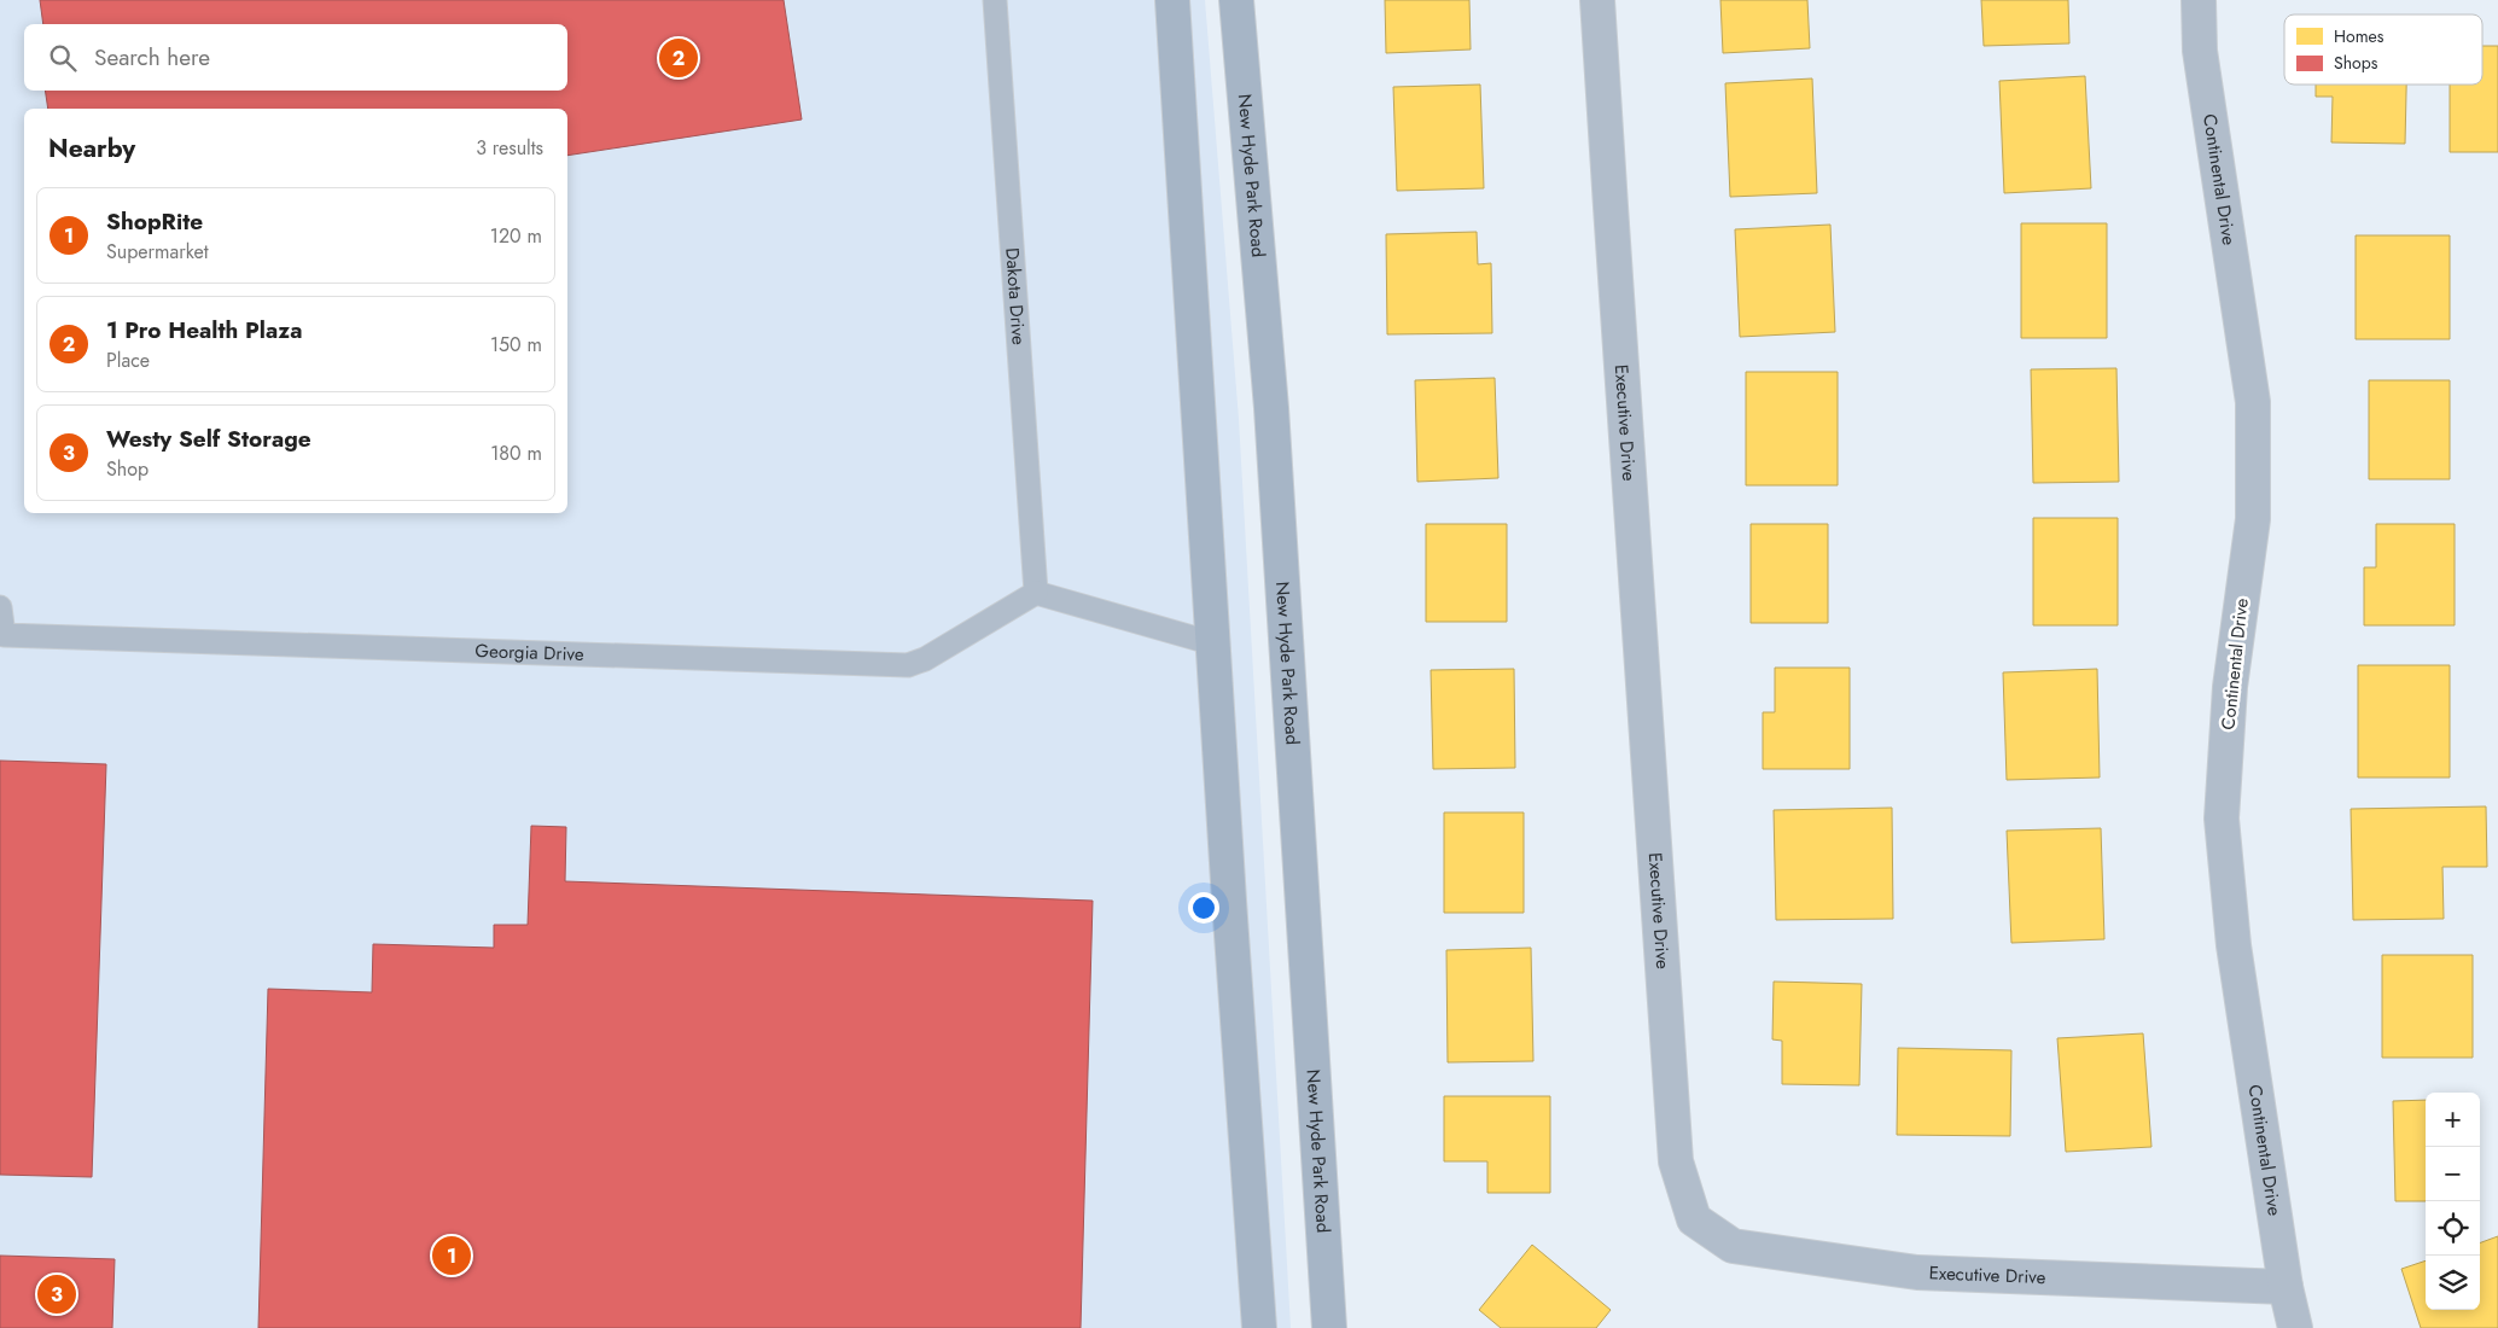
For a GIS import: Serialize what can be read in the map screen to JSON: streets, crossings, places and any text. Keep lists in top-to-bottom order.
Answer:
{
  "streets": {
    "main road": ["New Hyde Park Road"],
    "street": ["Continental Drive", "Executive Drive"],
    "lane": ["Dakota Drive", "Georgia Drive"]
  },
  "crossings": [
    ["Continental Drive", "Executive Drive"],
    ["Dakota Drive", "Georgia Drive"]
  ],
  "legend": ["Homes", "Shops"],
  "page": {
    "search": "Search here",
    "pins": ["2", "1", "3"],
    "heading": ["Nearby", "3 results"],
    "list": [
      {
        "mark": "1",
        "name": "ShopRite",
        "note": "Supermarket",
        "value": "120 m"
      },
      {
        "mark": "2",
        "name": "1 Pro Health Plaza",
        "note": "Place",
        "value": "150 m"
      },
      {
        "mark": "3",
        "name": "Westy Self Storage",
        "note": "Shop",
        "value": "180 m"
      }
    ],
    "map_buttons": ["+", "−"]
  }
}
